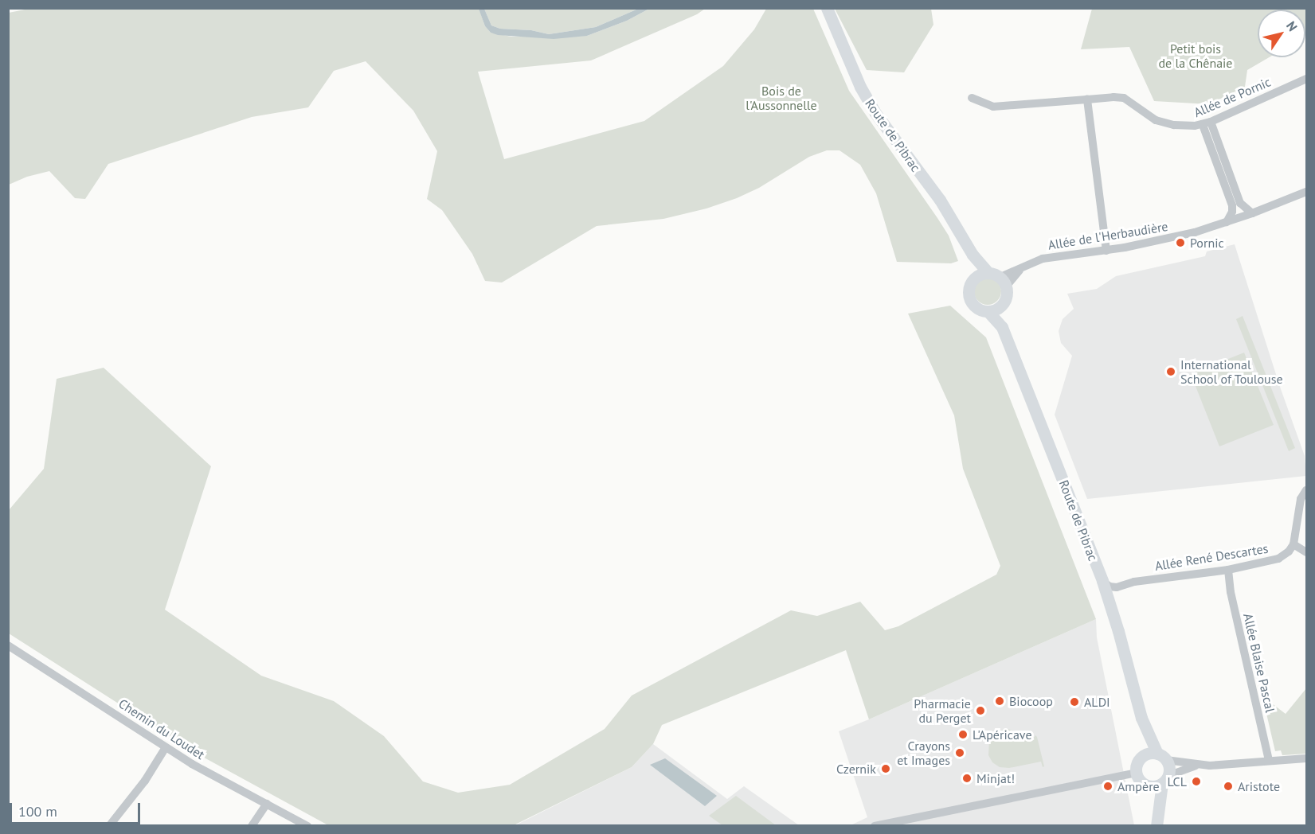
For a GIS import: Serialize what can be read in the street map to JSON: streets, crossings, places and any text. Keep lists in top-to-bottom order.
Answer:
{
  "streets": {
    "main road": ["Route de Pibrac"],
    "street": [
      "Allée de Pornic",
      "Allée de l'Herbaudière",
      "Allée René Descartes",
      "Allée Blaise Pascal",
      "Chemin du Loudet"
    ]
  },
  "crossings": [
    ["Route de Pibrac", "Allée de l'Herbaudière"],
    ["Route de Pibrac", "Allée René Descartes"],
    ["Allée René Descartes", "Allée Blaise Pascal"]
  ],
  "parks": ["Petit bois de la Chênaie", "Bois de l'Aussonnelle"],
  "places": [
    "Pornic",
    "International School of Toulouse",
    "Biocoop",
    "ALDI",
    "Pharmacie du Perget",
    "L'Apéricave",
    "Crayons et Images",
    "Czernik",
    "Minjat!",
    "LCL",
    "Ampère",
    "Aristote"
  ],
  "scale_bar": "100 m",
  "north": "top right"
}
